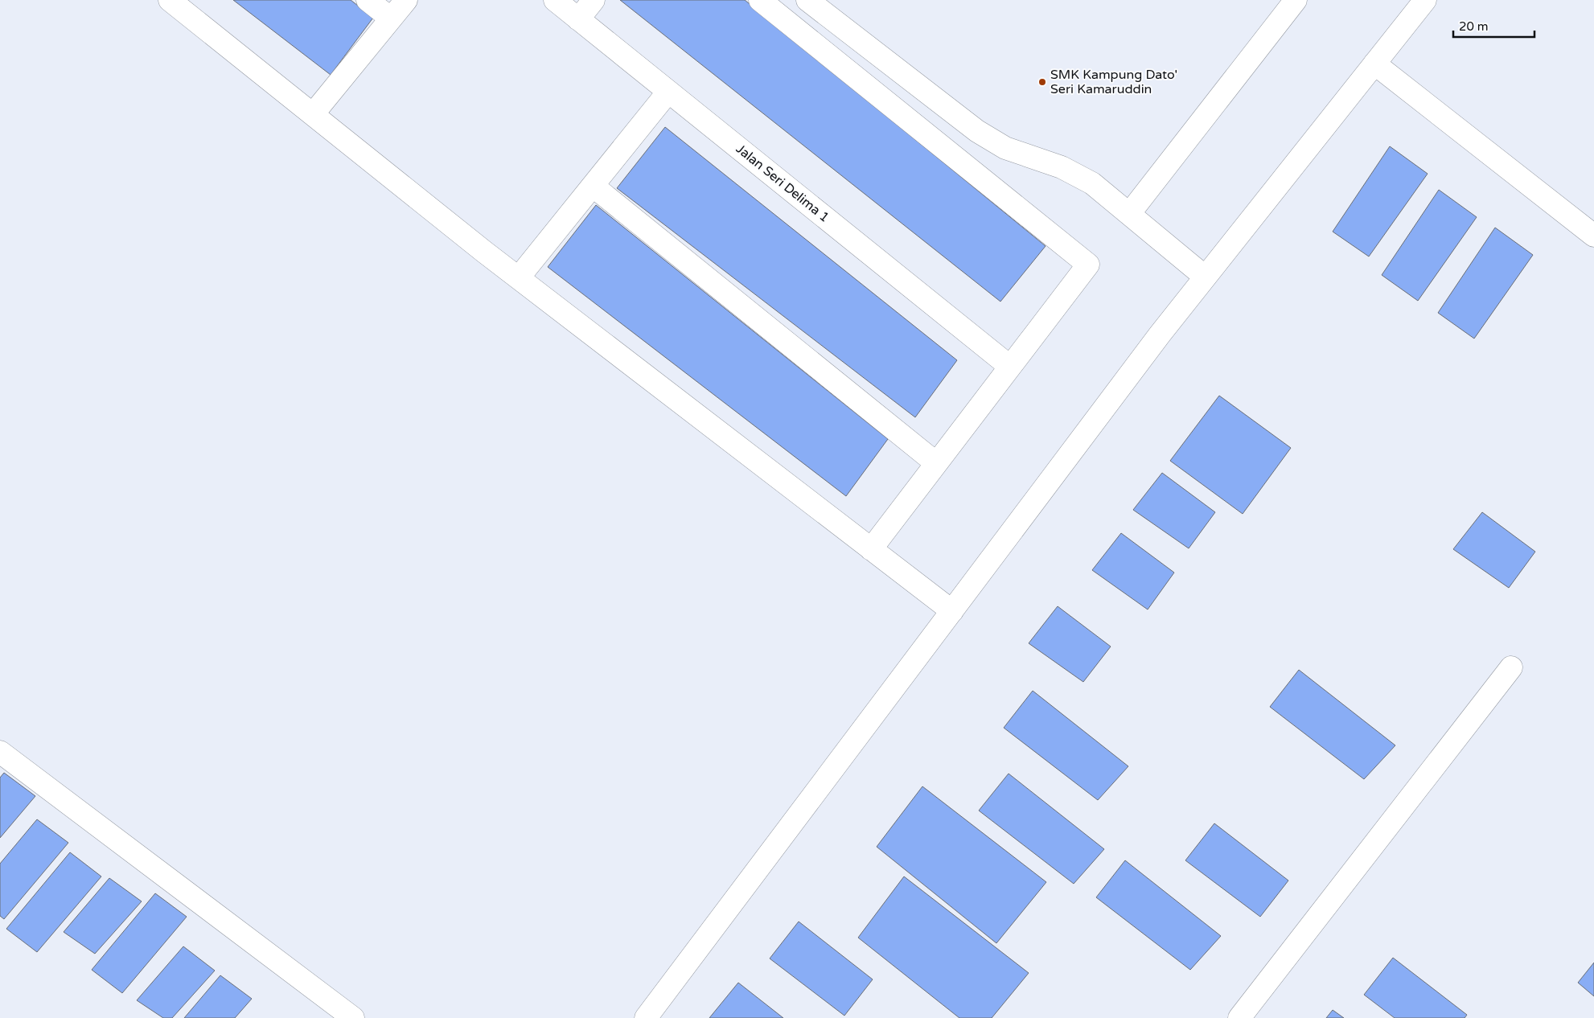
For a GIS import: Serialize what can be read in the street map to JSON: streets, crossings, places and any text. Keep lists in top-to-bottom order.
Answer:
{
  "streets": {
    "street": ["Jalan Seri Delima 1"]
  },
  "places": ["SMK Kampung Dato' Seri Kamaruddin"],
  "scale_bar": "20 m"
}
